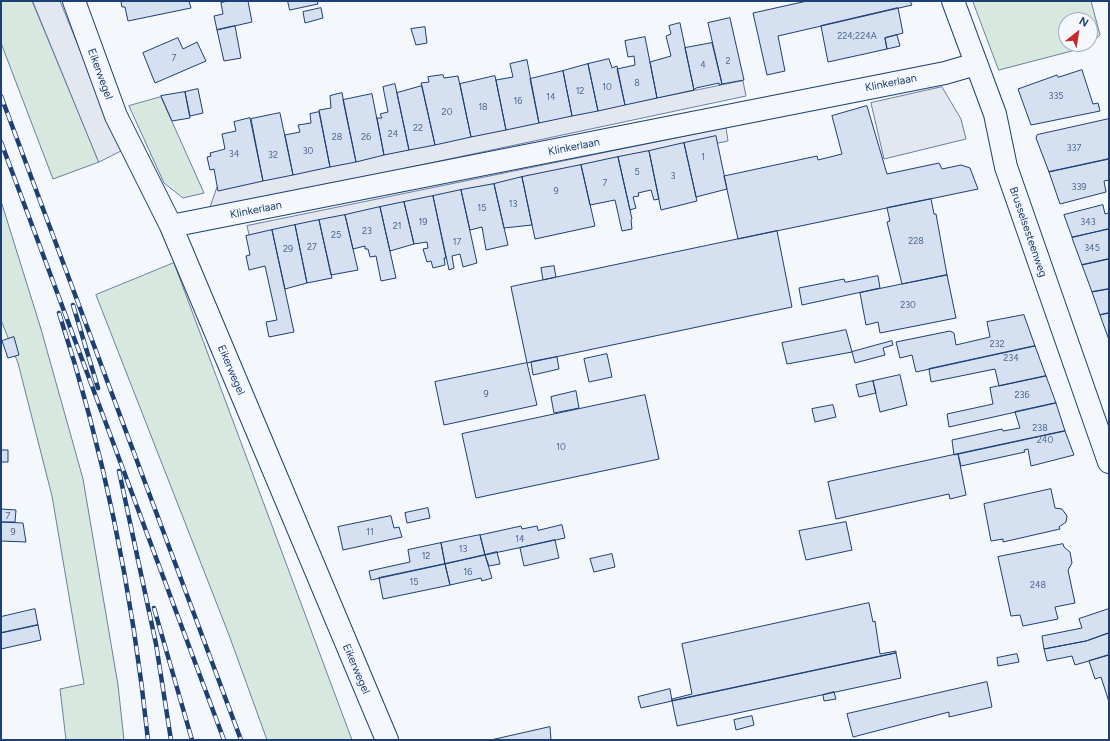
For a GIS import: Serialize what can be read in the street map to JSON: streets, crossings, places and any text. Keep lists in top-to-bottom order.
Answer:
{
  "streets": {
    "street": ["Eikerwegel", "Klinkerlaan", "Brusselsesteenweg"]
  },
  "crossings": [
    ["Eikerwegel", "Klinkerlaan"],
    ["Klinkerlaan", "Brusselsesteenweg"]
  ],
  "house_numbers": [
    "224;224A",
    "7",
    "2",
    "4",
    "8",
    "10",
    "12",
    "335",
    "14",
    "16",
    "18",
    "20",
    "22",
    "24",
    "28",
    "26",
    "337",
    "30",
    "34",
    "32",
    "1",
    "5",
    "3",
    "7",
    "339",
    "9",
    "13",
    "15",
    "19",
    "343",
    "21",
    "23",
    "25",
    "228",
    "17",
    "27",
    "345",
    "29",
    "230",
    "232",
    "234",
    "9",
    "236",
    "238",
    "240",
    "10",
    "7",
    "9",
    "11",
    "14",
    "13",
    "12",
    "16",
    "15",
    "248"
  ],
  "north": "top right"
}
